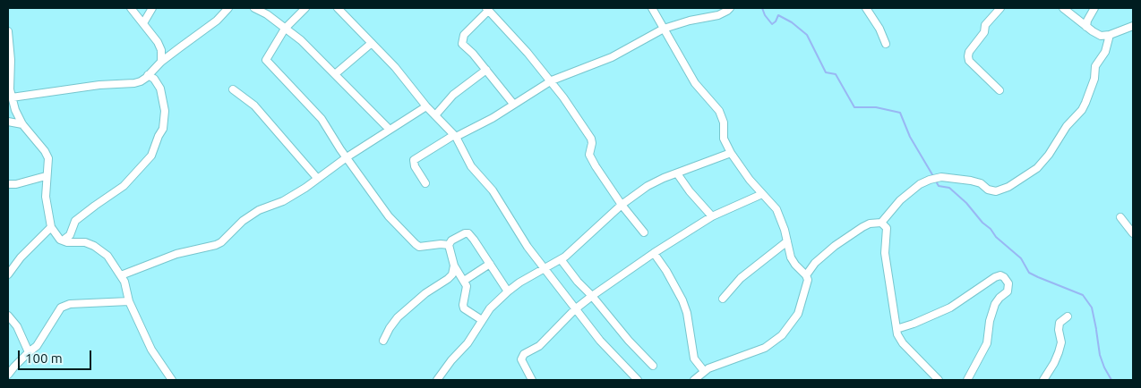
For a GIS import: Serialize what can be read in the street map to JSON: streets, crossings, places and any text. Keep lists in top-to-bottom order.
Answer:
{
  "scale_bar": "100 m"
}
